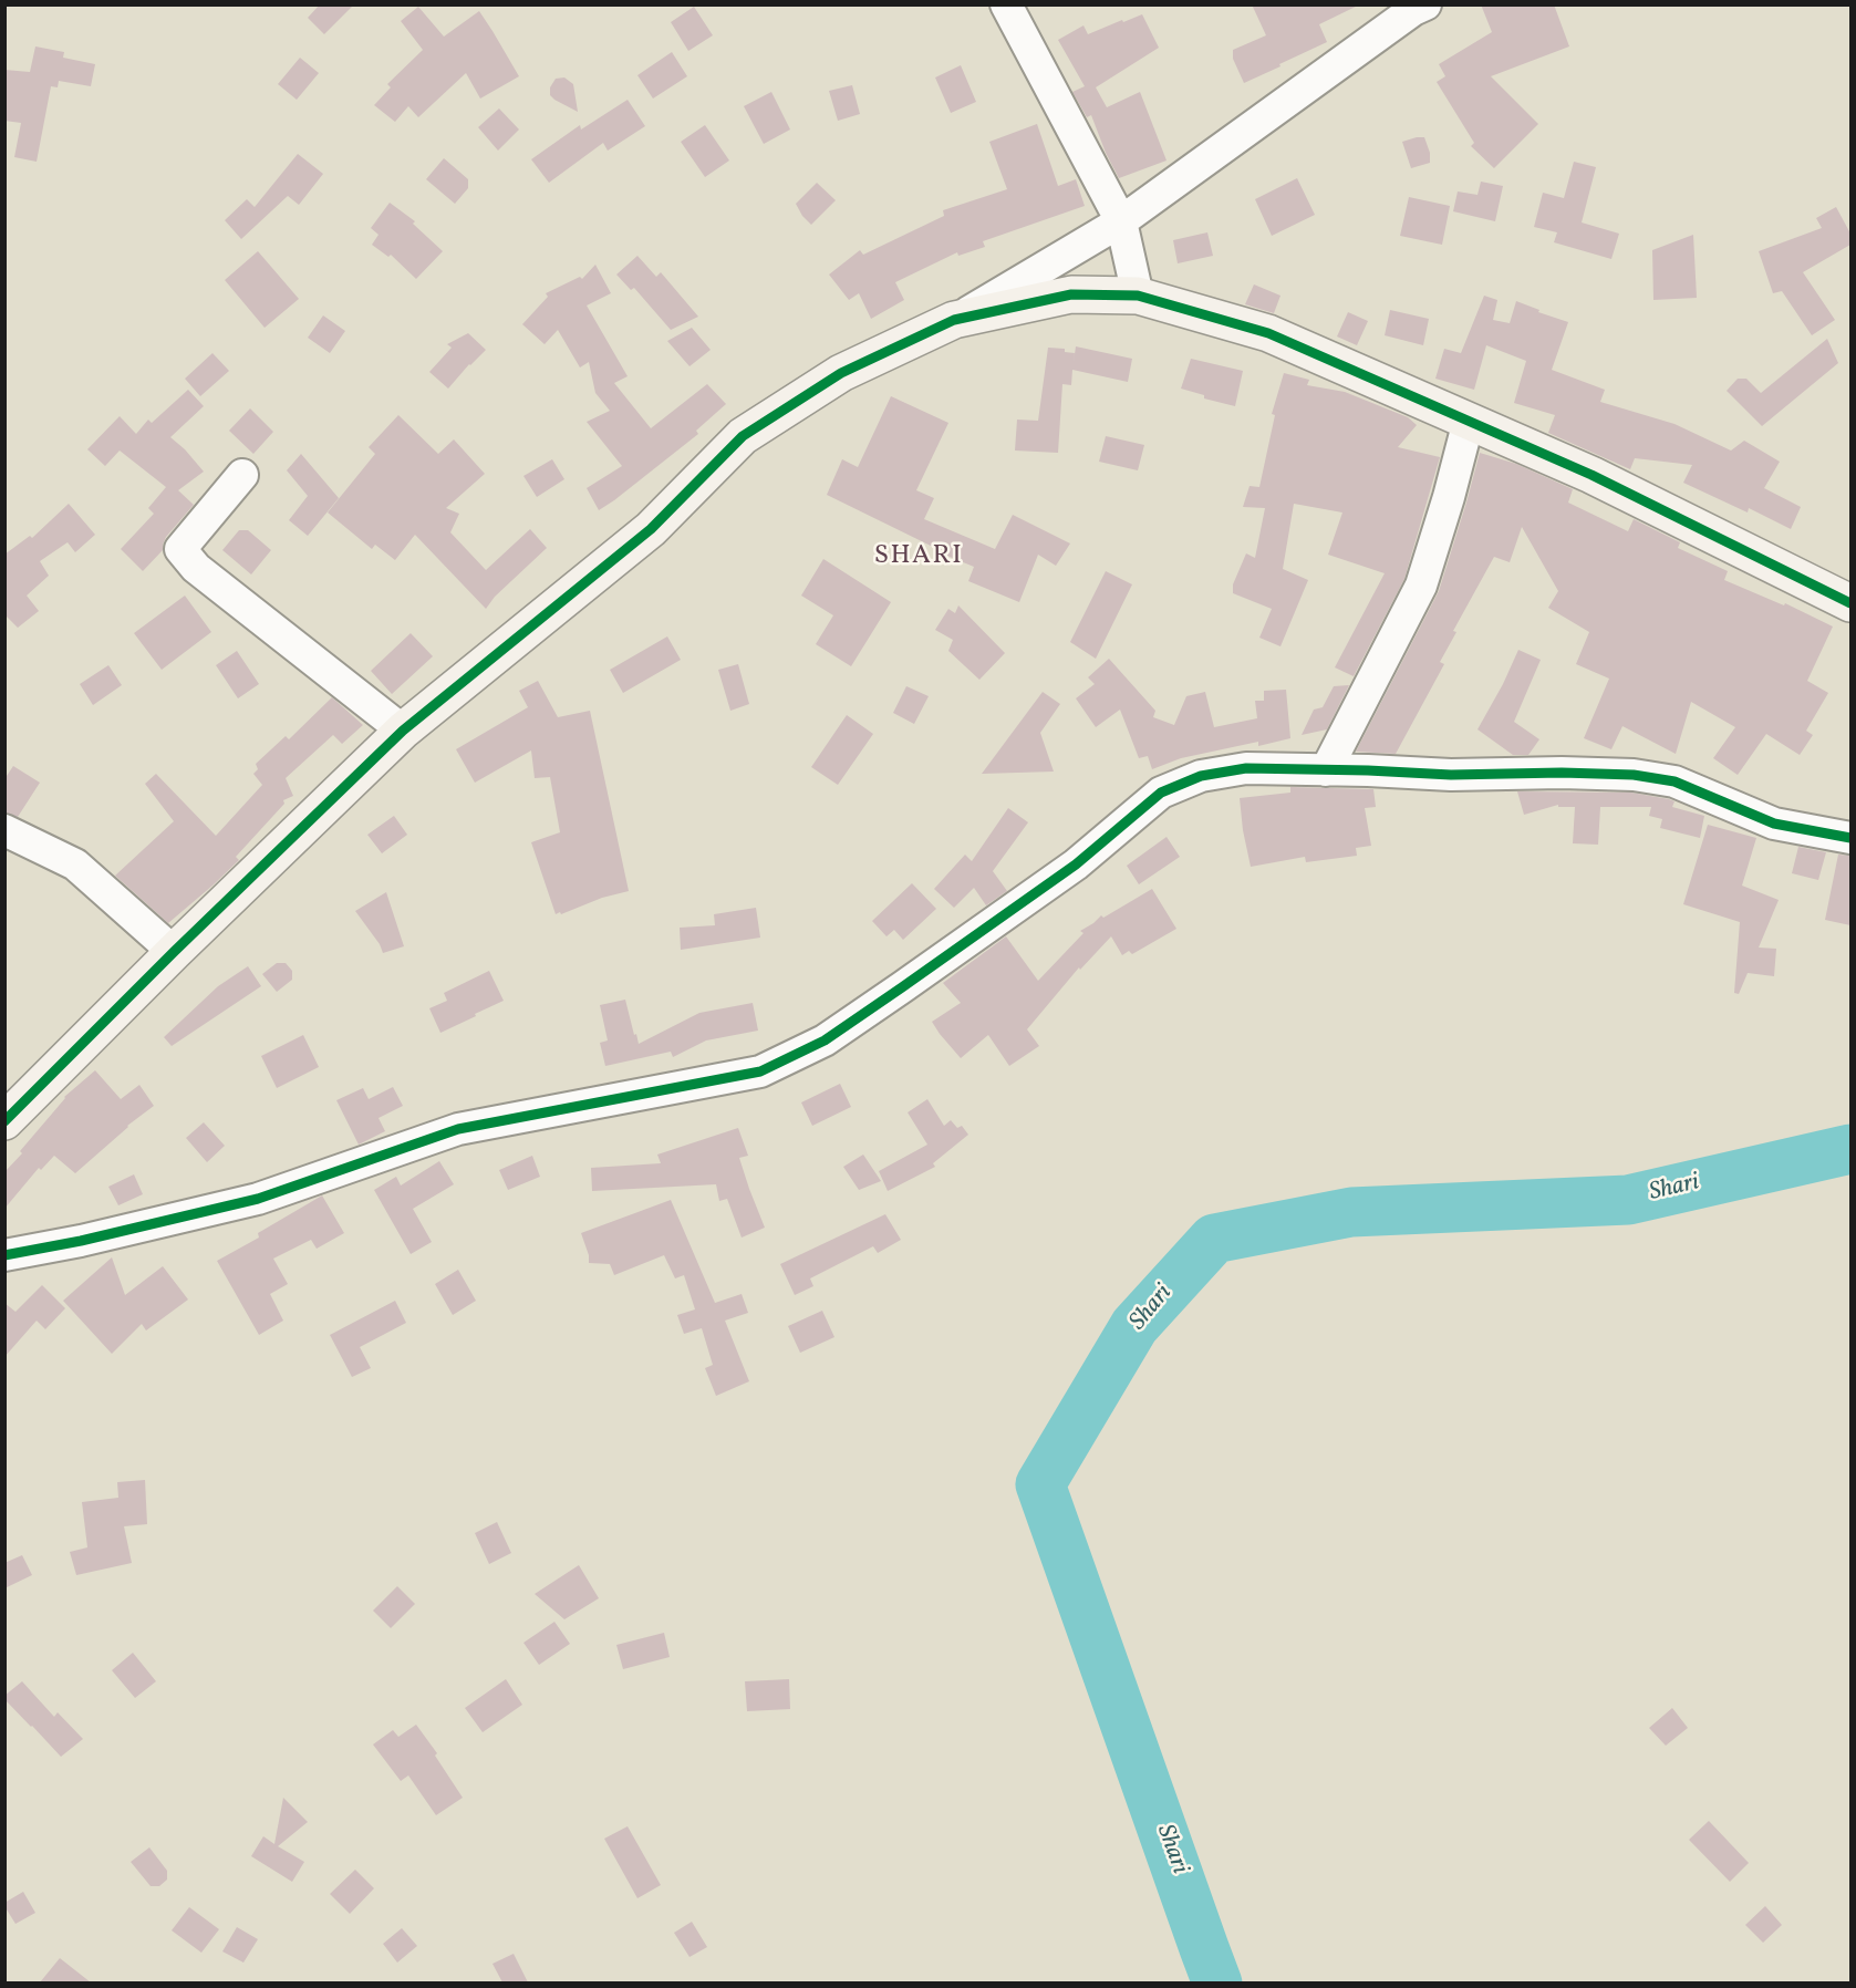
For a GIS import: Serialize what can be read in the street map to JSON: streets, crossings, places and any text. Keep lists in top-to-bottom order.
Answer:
{
  "districts": ["SHARI"],
  "water": ["Shari"]
}
